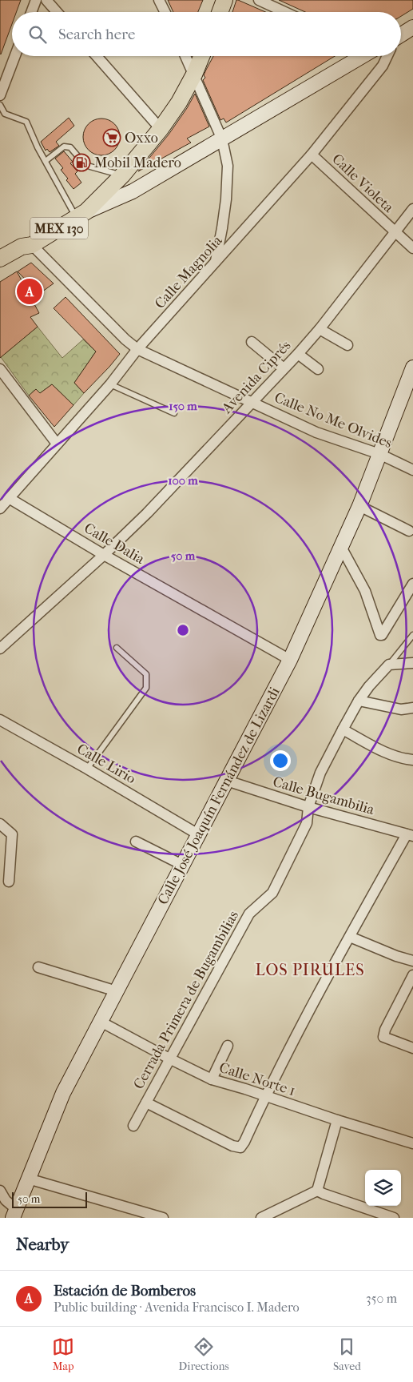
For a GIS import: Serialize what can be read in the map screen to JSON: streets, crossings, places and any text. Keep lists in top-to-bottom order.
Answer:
{
  "streets": {
    "main road": ["MEX 130"],
    "street": [
      "Calle Violeta",
      "Calle Magnolia",
      "Avenida Ciprés",
      "Calle No Me Olvides",
      "Calle Dalia",
      "Calle Lirio",
      "Calle José Joaquín Fernández de Lizardi",
      "Calle Bugambilia",
      "Cerrada Primera de Bugambilias",
      "Calle Norte 1"
    ]
  },
  "crossings": [
    ["Calle Violeta", "Calle Magnolia"],
    ["Calle Violeta", "Avenida Ciprés"],
    ["MEX 130", "Calle No Me Olvides"],
    ["Calle Magnolia", "Calle No Me Olvides"],
    ["Calle Magnolia", "Calle Dalia"],
    ["Avenida Ciprés", "Calle No Me Olvides"],
    ["Avenida Ciprés", "Calle Dalia"],
    ["Calle No Me Olvides", "Calle José Joaquín Fernández de Lizardi"],
    ["Calle Dalia", "Calle José Joaquín Fernández de Lizardi"],
    ["Calle Lirio", "Calle José Joaquín Fernández de Lizardi"],
    ["Calle José Joaquín Fernández de Lizardi", "Calle Bugambilia"],
    ["Calle José Joaquín Fernández de Lizardi", "Calle Norte 1"],
    ["Calle Bugambilia", "Cerrada Primera de Bugambilias"],
    ["Cerrada Primera de Bugambilias", "Calle Norte 1"]
  ],
  "districts": ["LOS PIRULES"],
  "places": {
    "supermarket": ["Oxxo"],
    "fuel station": ["Mobil Madero"]
  },
  "scale_bar": "50 m",
  "page": {
    "search": "Search here",
    "pins": "A",
    "scale": "50 m",
    "heading": "Nearby",
    "list": [
      {
        "mark": "A",
        "name": "Estación de Bomberos",
        "note": "Public building · Avenida Francisco I. Madero",
        "value": "350 m"
      }
    ],
    "nav": ["Map", "Directions", "Saved"]
  },
  "rings": ["150 m", "100 m", "50 m"]
}
